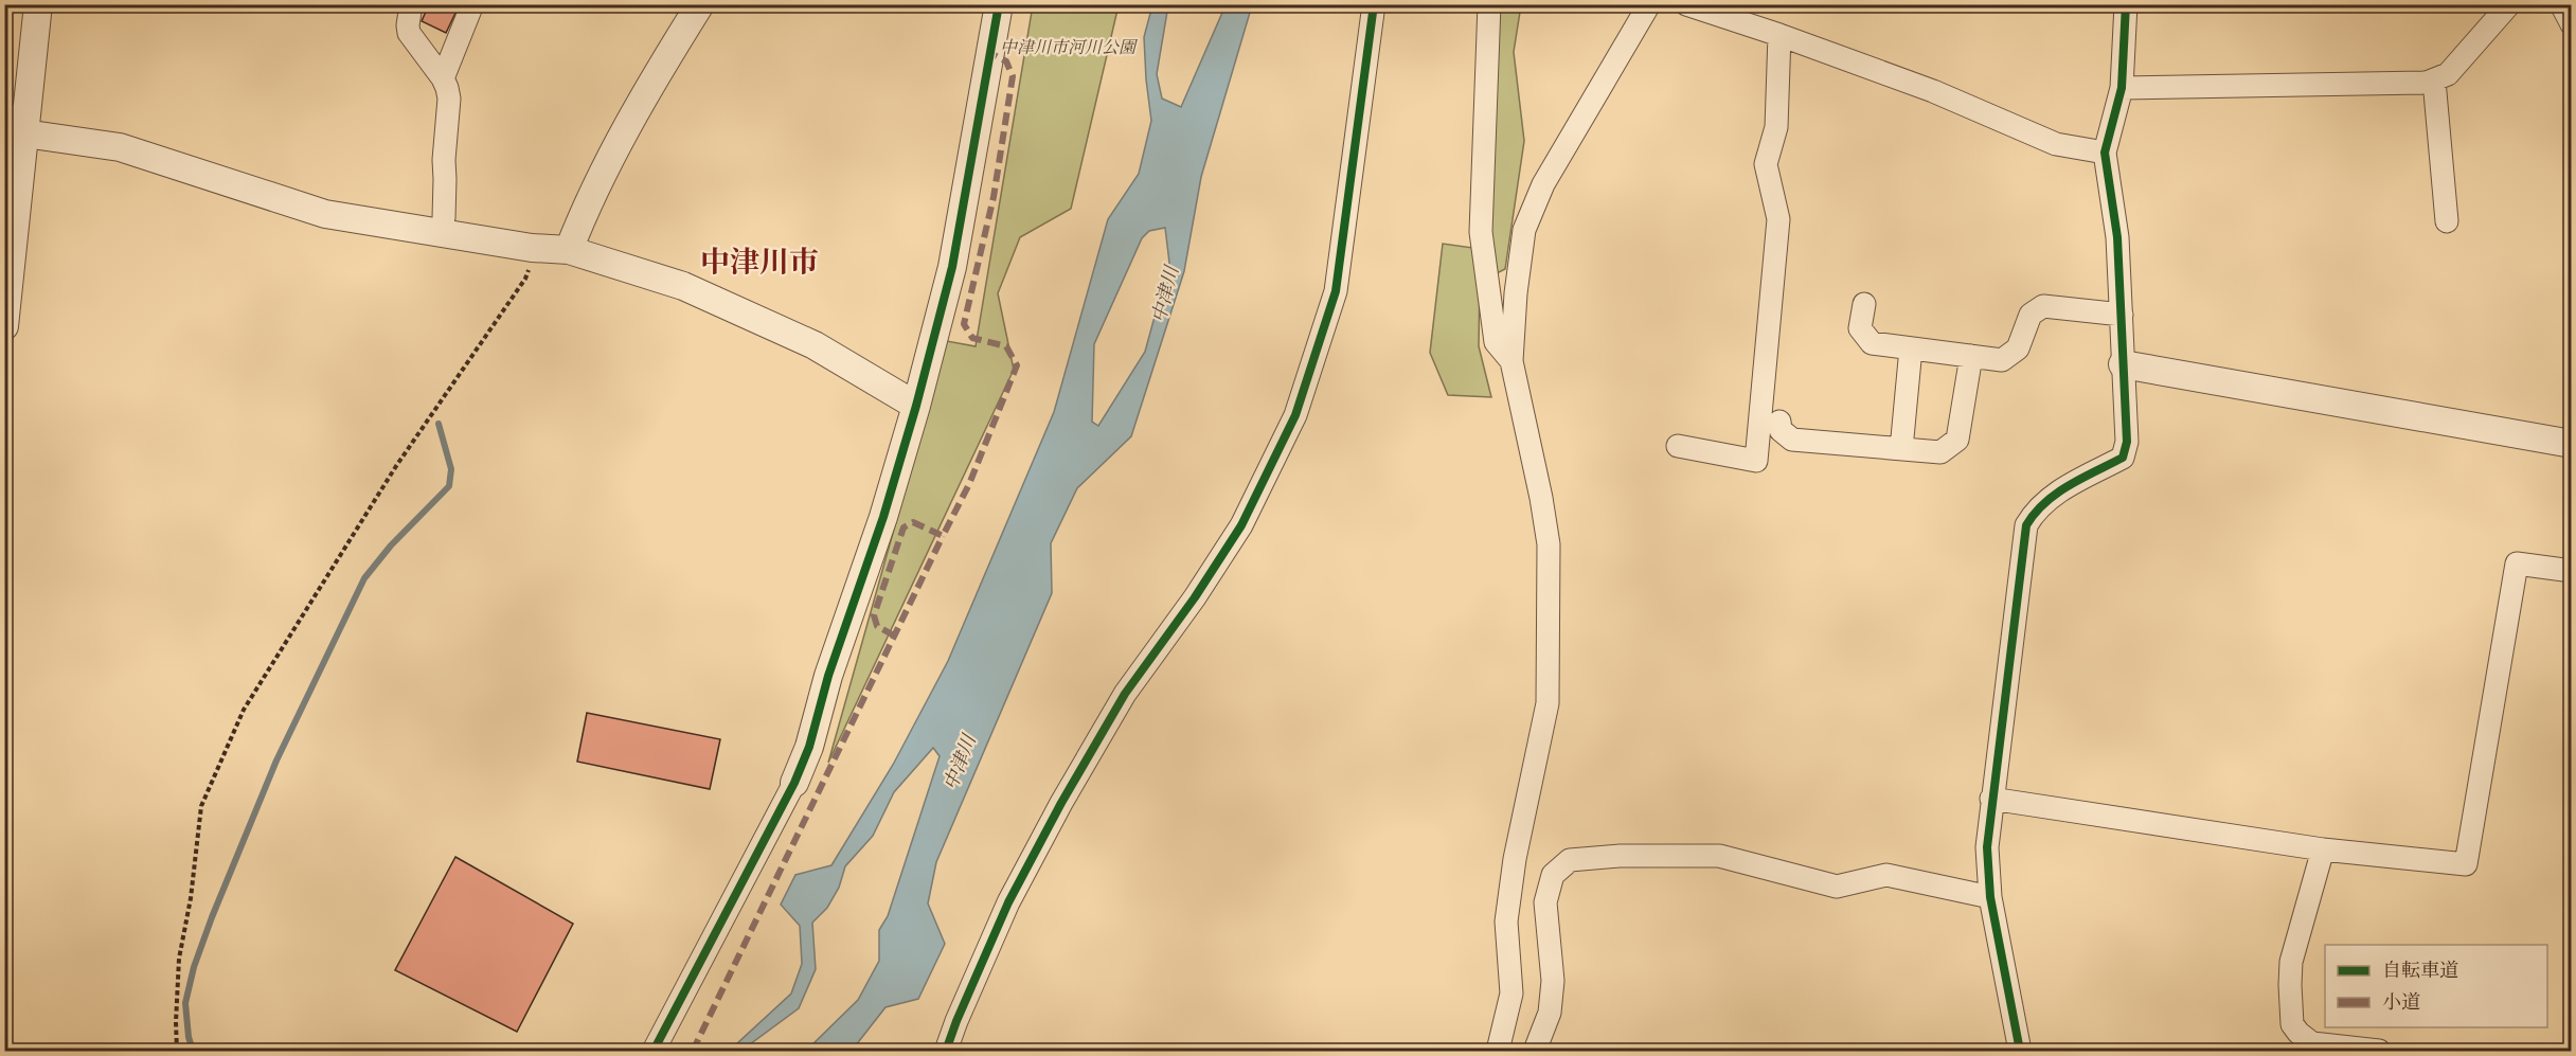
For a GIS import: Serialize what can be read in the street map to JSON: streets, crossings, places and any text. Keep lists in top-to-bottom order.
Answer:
{
  "districts": ["中津川市"],
  "water": ["中津川"],
  "parks": ["中津川市河川公園"],
  "legend": ["自転車道", "小道"]
}
